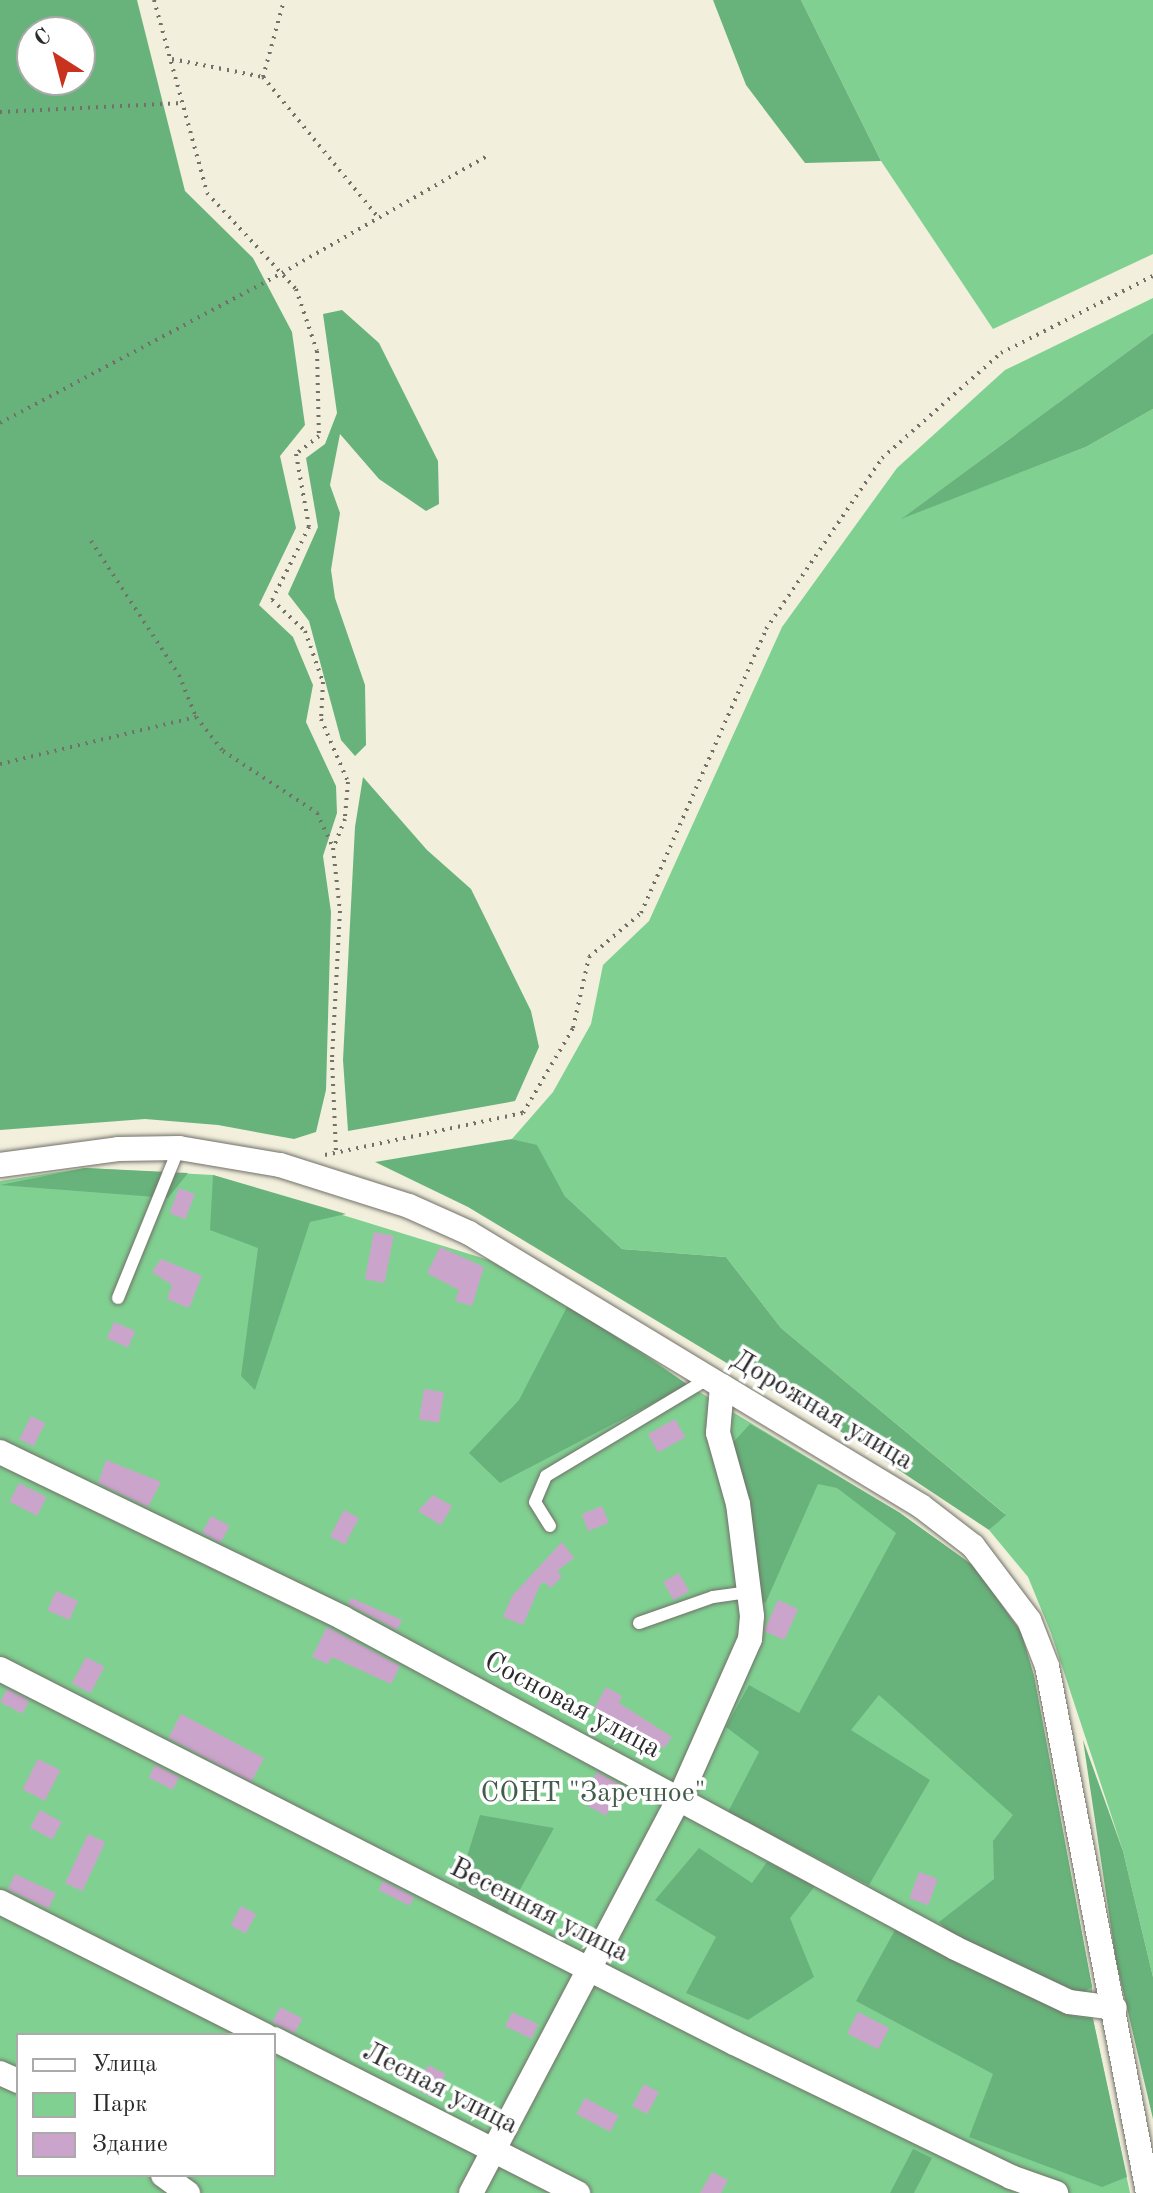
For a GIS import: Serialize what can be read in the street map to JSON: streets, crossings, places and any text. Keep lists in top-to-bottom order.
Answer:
{
  "streets": {
    "street": [
      "Дорожная улица",
      "Сосновая улица",
      "Весенняя улица",
      "Лесная улица"
    ]
  },
  "crossings": [
    ["Дорожная улица", "Сосновая улица"]
  ],
  "parks": ["СОНТ \"Заречное\""],
  "legend": ["Улица", "Парк", "Здание"],
  "north": "top left"
}
